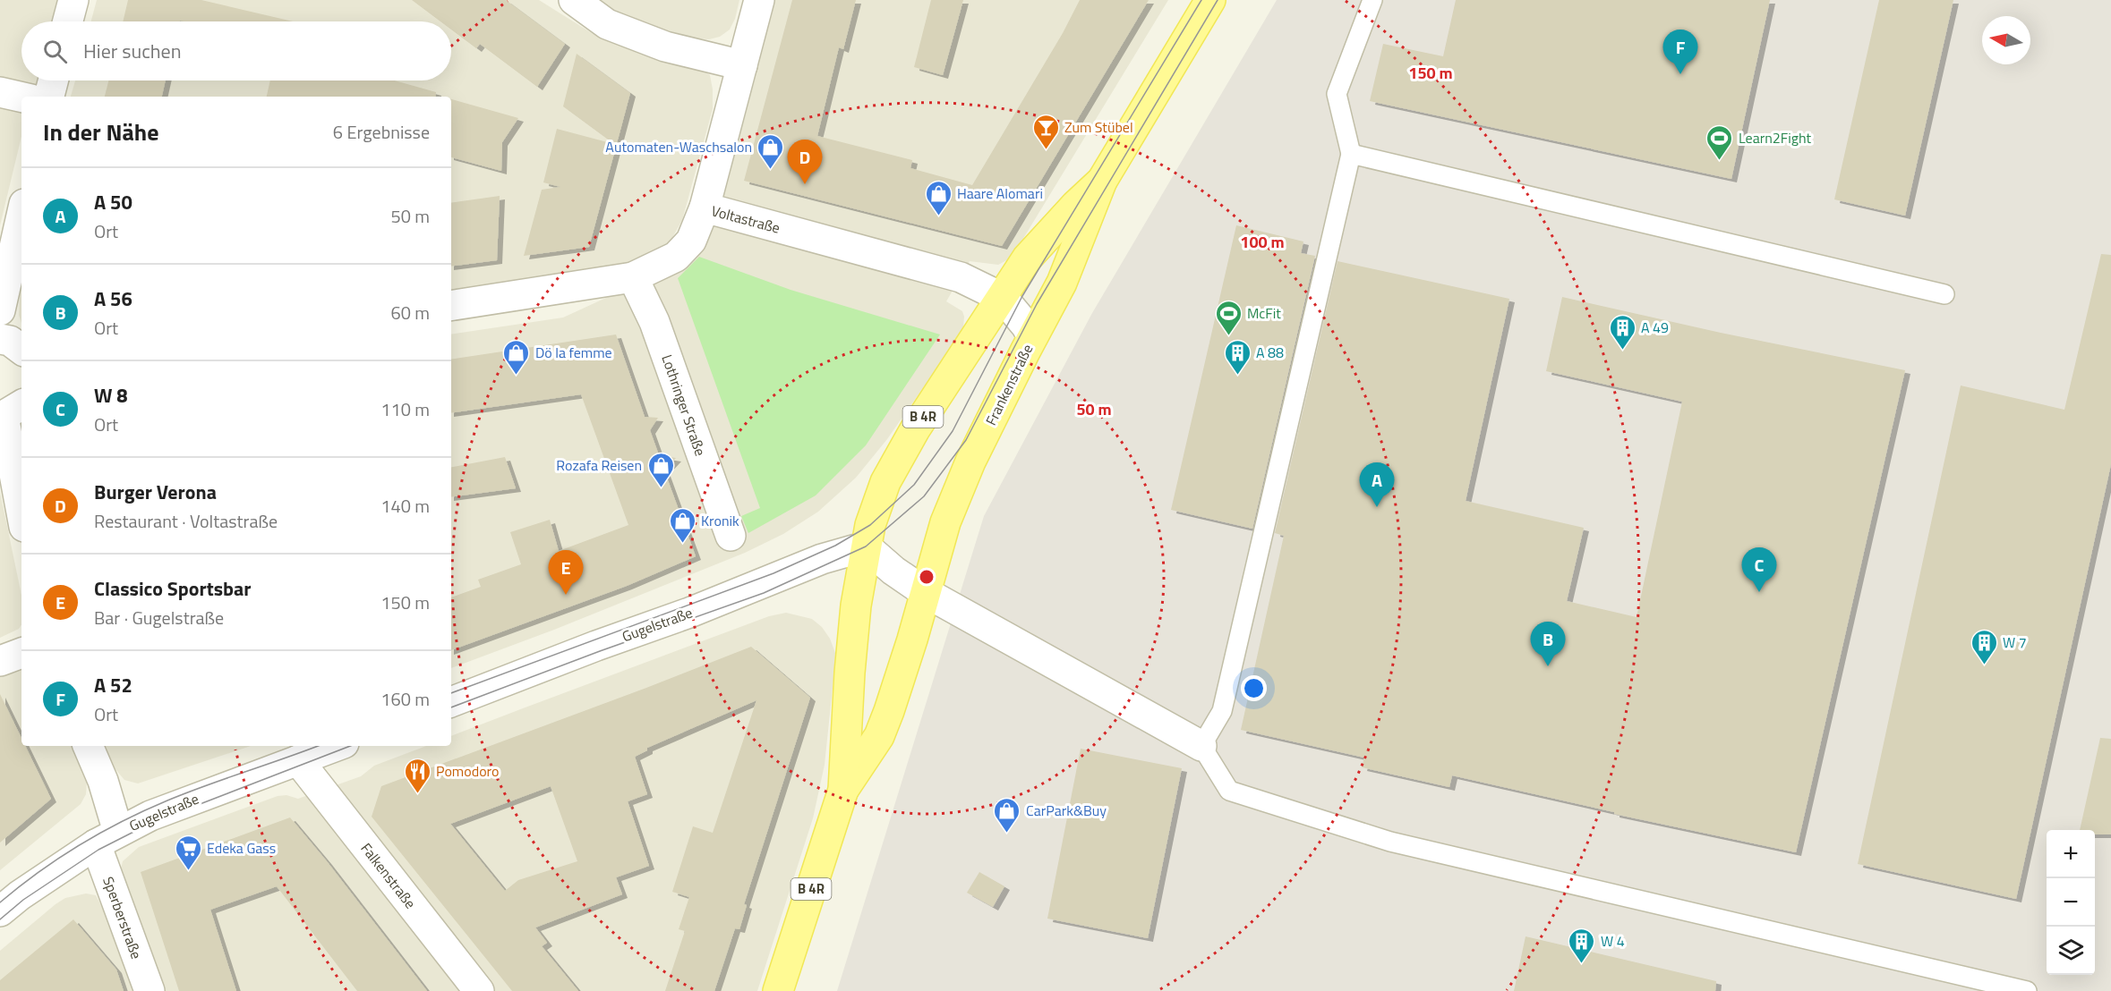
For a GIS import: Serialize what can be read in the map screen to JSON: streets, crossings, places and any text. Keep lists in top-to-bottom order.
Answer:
{
  "streets": {
    "main road": ["Frankenstraße", "B 4R"],
    "street": [
      "Voltastraße",
      "Lothringer Straße",
      "Gugelstraße",
      "Falkenstraße",
      "Sperberstraße"
    ]
  },
  "crossings": [
    ["Voltastraße", "Frankenstraße"],
    ["Voltastraße", "Lothringer Straße"],
    ["Frankenstraße", "Gugelstraße"],
    ["Gugelstraße", "Falkenstraße"],
    ["Gugelstraße", "Sperberstraße"]
  ],
  "places": {
    "bar": ["Zum Stübel"],
    "sports": ["Learn2Fight", "McFit"],
    "shop": [
      "Automaten-Waschsalon",
      "Haare Alomari",
      "Dö la femme",
      "Rozafa Reisen",
      "Kronik",
      "CarPark&Buy"
    ],
    "building": [
      "A 49",
      "A 88",
      "W 7",
      "W 4"
    ],
    "restaurant": ["Pomodoro"],
    "supermarket": ["Edeka Gass"]
  },
  "north": "left",
  "page": {
    "search": "Hier suchen",
    "pins": [
      "F",
      "D",
      "A",
      "C",
      "E",
      "B"
    ],
    "heading": ["In der Nähe", "6 Ergebnisse"],
    "list": [
      {
        "mark": "A",
        "name": "A 50",
        "note": "Ort",
        "value": "50 m"
      },
      {
        "mark": "B",
        "name": "A 56",
        "note": "Ort",
        "value": "60 m"
      },
      {
        "mark": "C",
        "name": "W 8",
        "note": "Ort",
        "value": "110 m"
      },
      {
        "mark": "D",
        "name": "Burger Verona",
        "note": "Restaurant · Voltastraße",
        "value": "140 m"
      },
      {
        "mark": "E",
        "name": "Classico Sportsbar",
        "note": "Bar · Gugelstraße",
        "value": "150 m"
      },
      {
        "mark": "F",
        "name": "A 52",
        "note": "Ort",
        "value": "160 m"
      }
    ],
    "map_buttons": ["+", "−"]
  },
  "rings": ["150 m", "100 m", "50 m"]
}
